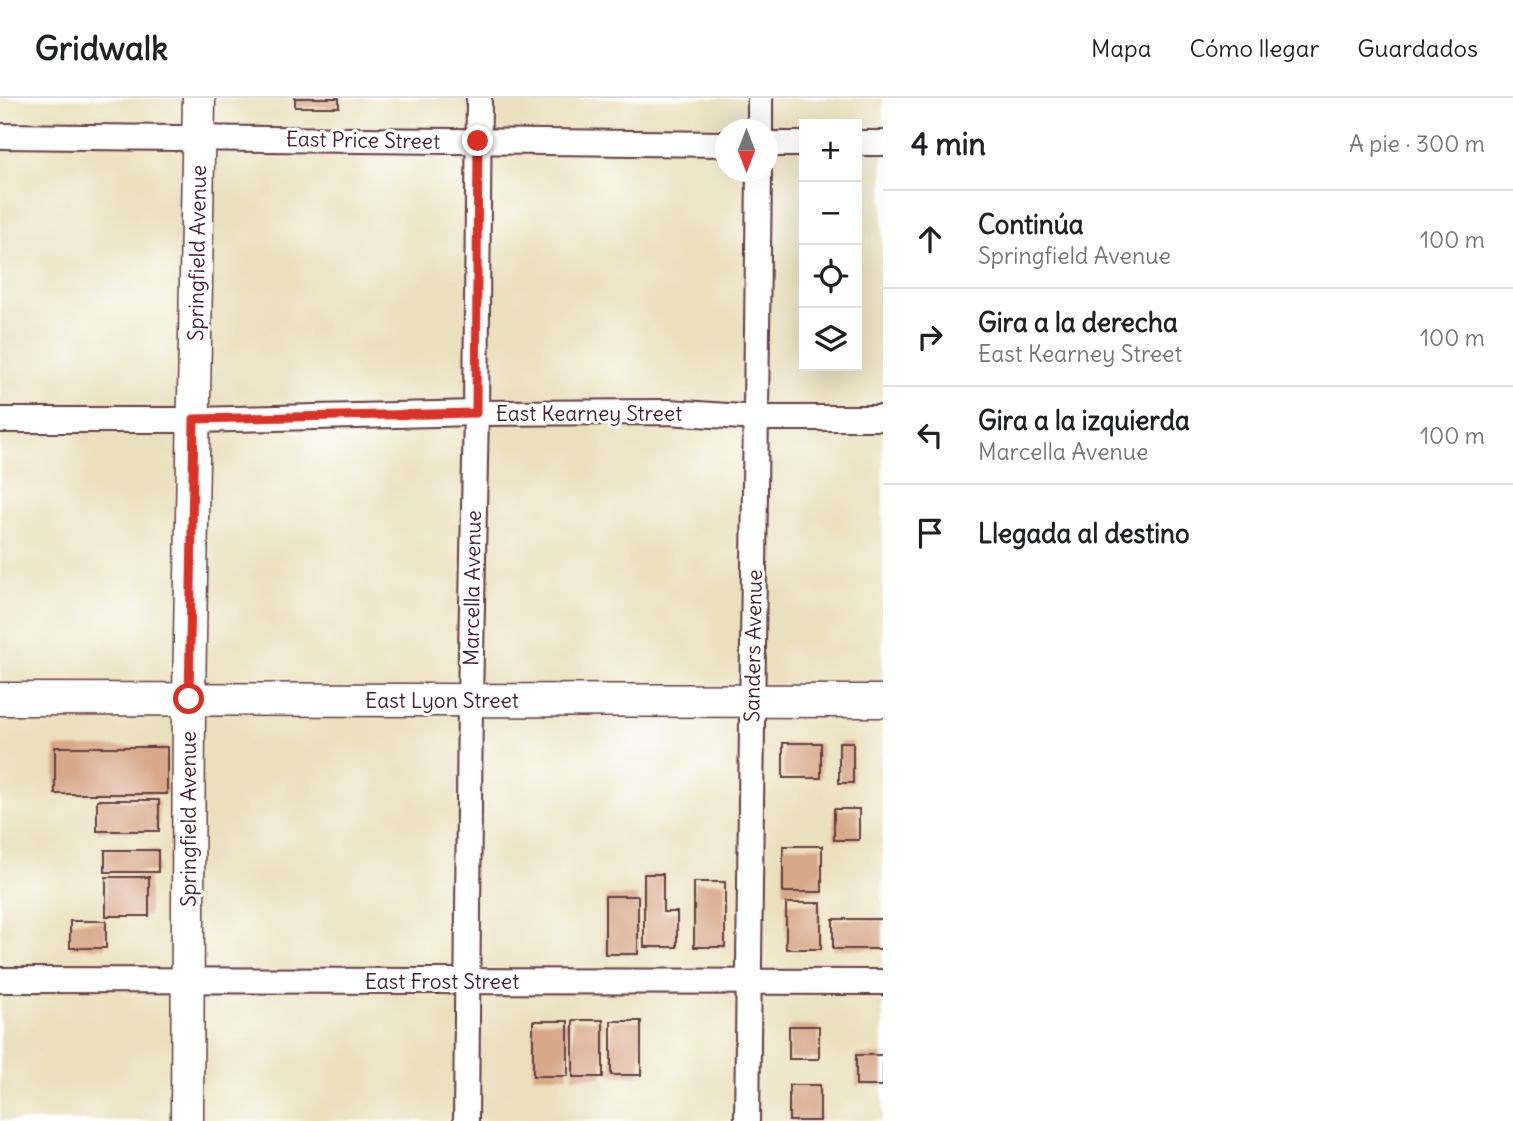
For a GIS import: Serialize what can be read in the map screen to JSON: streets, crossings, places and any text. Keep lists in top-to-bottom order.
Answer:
{
  "streets": {
    "main road": ["Springfield Avenue", "East Lyon Street"],
    "street": [
      "East Price Street",
      "East Kearney Street",
      "Marcella Avenue",
      "Sanders Avenue",
      "East Frost Street"
    ]
  },
  "crossings": [
    ["East Price Street", "Springfield Avenue"],
    ["East Price Street", "Marcella Avenue"],
    ["Springfield Avenue", "East Kearney Street"],
    ["Springfield Avenue", "East Lyon Street"],
    ["Springfield Avenue", "East Frost Street"],
    ["East Kearney Street", "Marcella Avenue"],
    ["East Kearney Street", "Sanders Avenue"],
    ["Marcella Avenue", "East Lyon Street"],
    ["Marcella Avenue", "East Frost Street"],
    ["Sanders Avenue", "East Lyon Street"],
    ["Sanders Avenue", "East Frost Street"]
  ],
  "north": "bottom",
  "page": {
    "header": "Gridwalk",
    "nav": ["Mapa", "Cómo llegar", "Guardados"],
    "heading": ["4 min", "A pie · 300 m"],
    "map_buttons": ["+", "−"],
    "list": [
      ["Continúa", "Springfield Avenue", "100 m"],
      ["Gira a la derecha", "East Kearney Street", "100 m"],
      ["Gira a la izquierda", "Marcella Avenue", "100 m"],
      "Llegada al destino"
    ]
  }
}
